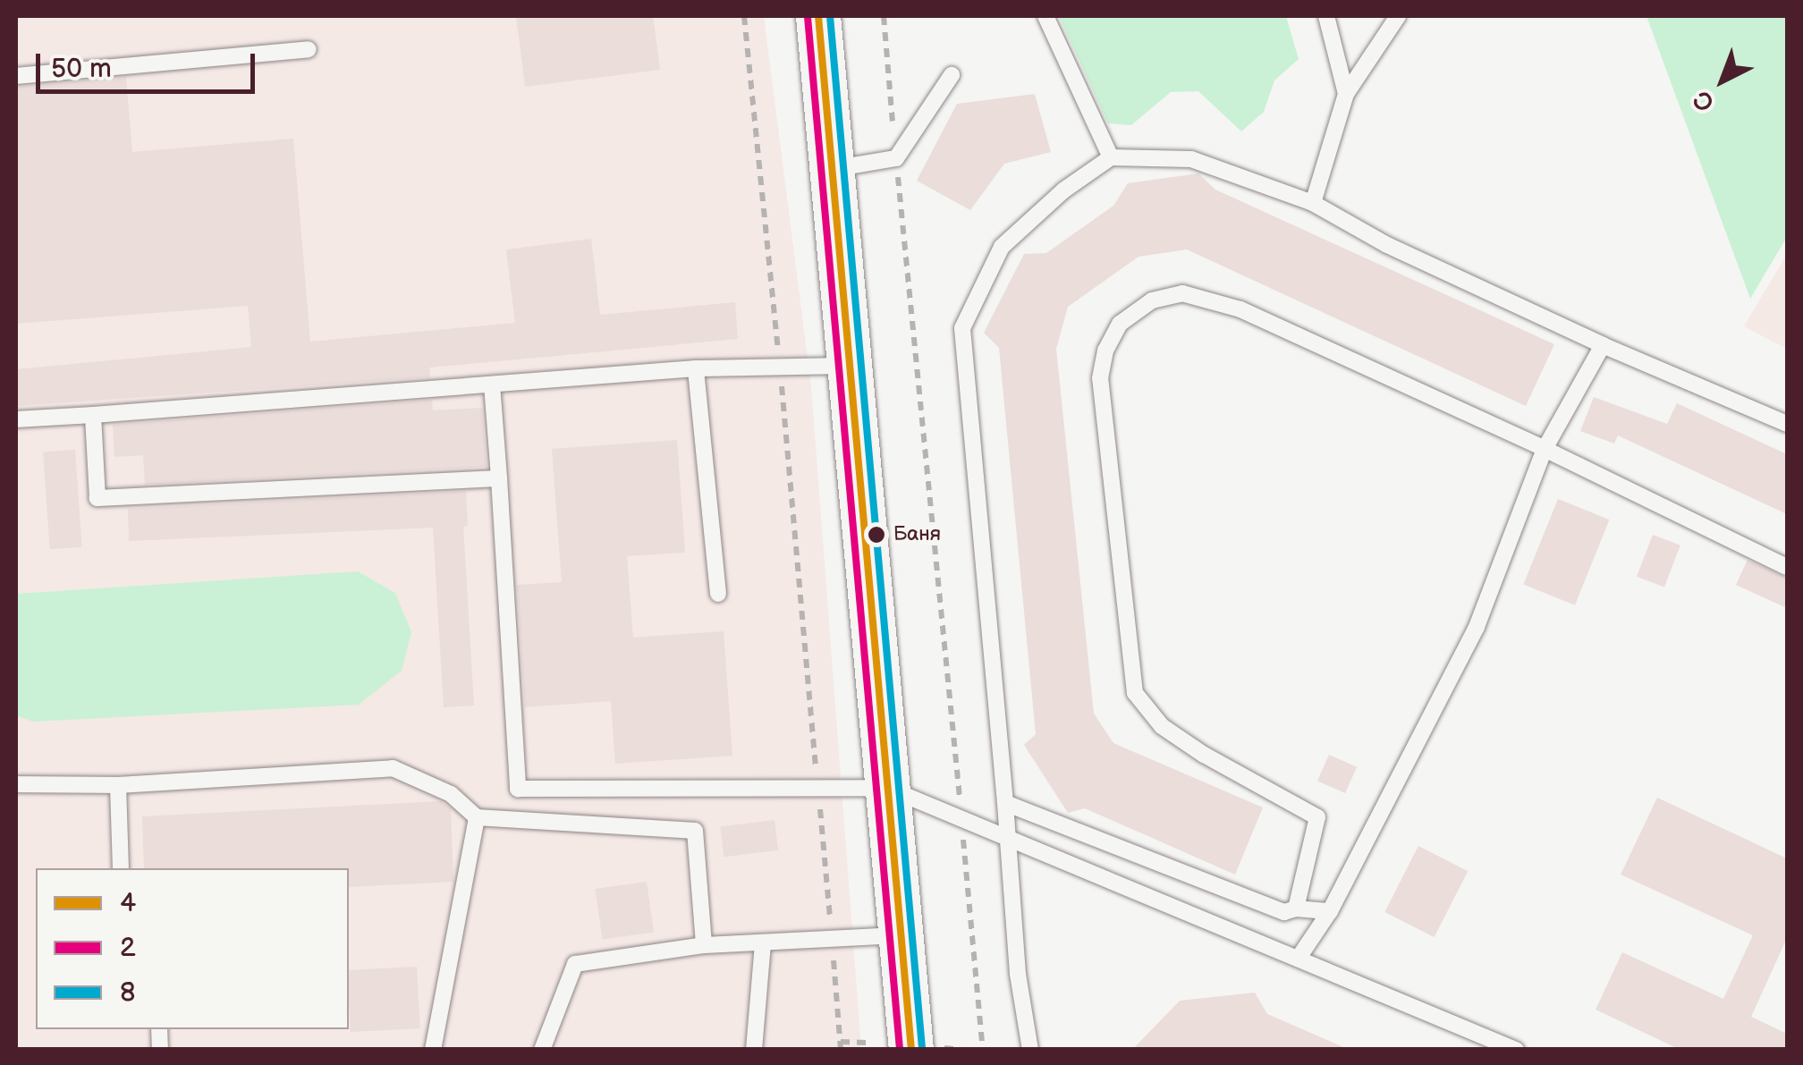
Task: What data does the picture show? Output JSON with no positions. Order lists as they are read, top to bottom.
{
  "places": ["Баня"],
  "lines": ["transit line 4", "transit line 8", "transit line 2"],
  "legend": ["4", "2", "8"],
  "scale_bar": "50 m",
  "north": "bottom left"
}
